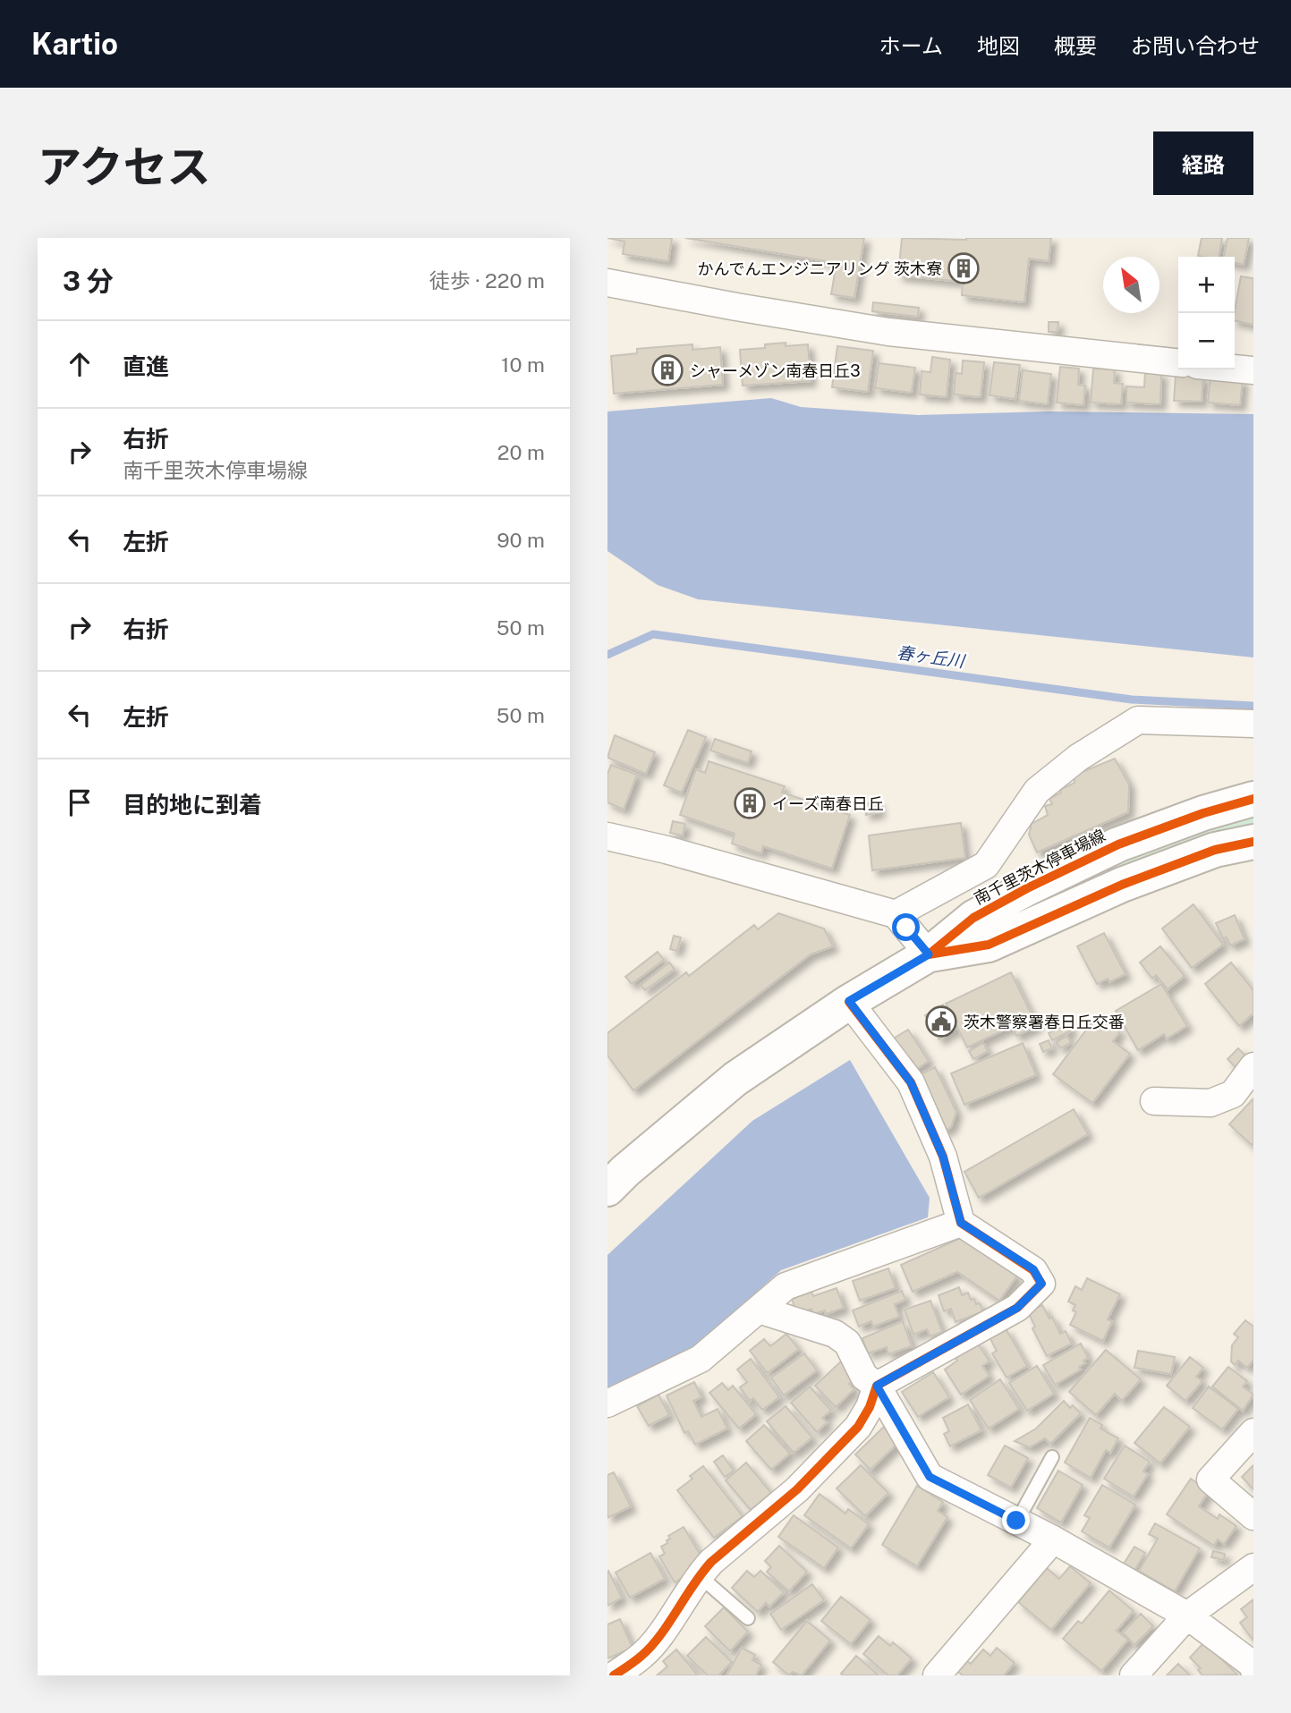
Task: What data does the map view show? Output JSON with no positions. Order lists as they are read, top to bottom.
{
  "streets": {
    "main road": ["南千里茨木停車場線"]
  },
  "water": ["春ヶ丘川"],
  "places": {
    "building": ["かんでんエンジニアリング 茨木寮", "シャーメゾン南春日丘3", "イーズ南春日丘"],
    "public building": ["茨木警察署春日丘交番"]
  },
  "north": "top left",
  "page": {
    "header": "Kartio",
    "nav": [
      "ホーム",
      "地図",
      "概要",
      "お問い合わせ"
    ],
    "title": "アクセス",
    "buttons": "経路",
    "heading": ["3 分", "徒歩 · 220 m"],
    "map_buttons": ["+", "−"],
    "list": [
      ["直進", "10 m"],
      ["右折", "南千里茨木停車場線", "20 m"],
      ["左折", "90 m"],
      ["右折", "50 m"],
      ["左折", "50 m"],
      "目的地に到着"
    ]
  }
}
